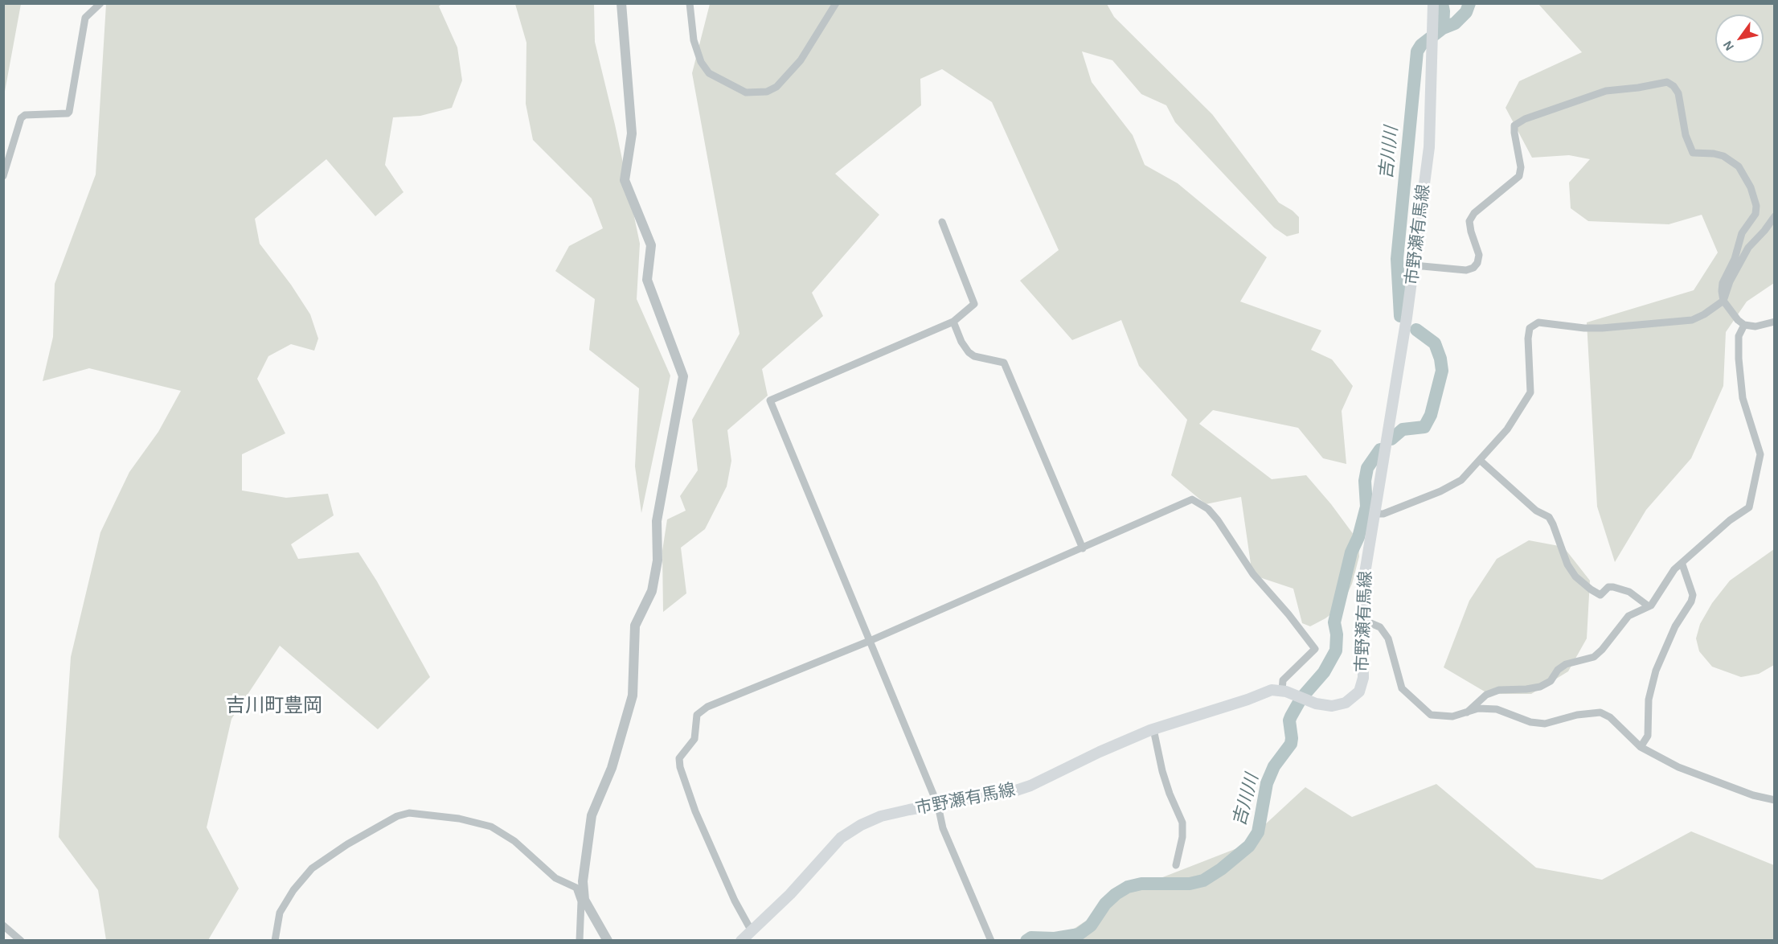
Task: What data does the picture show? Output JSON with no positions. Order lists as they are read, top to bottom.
{
  "streets": {
    "main road": ["市野瀬有馬線"]
  },
  "districts": ["吉川町豊岡"],
  "water": ["吉川川"],
  "north": "bottom left"
}
